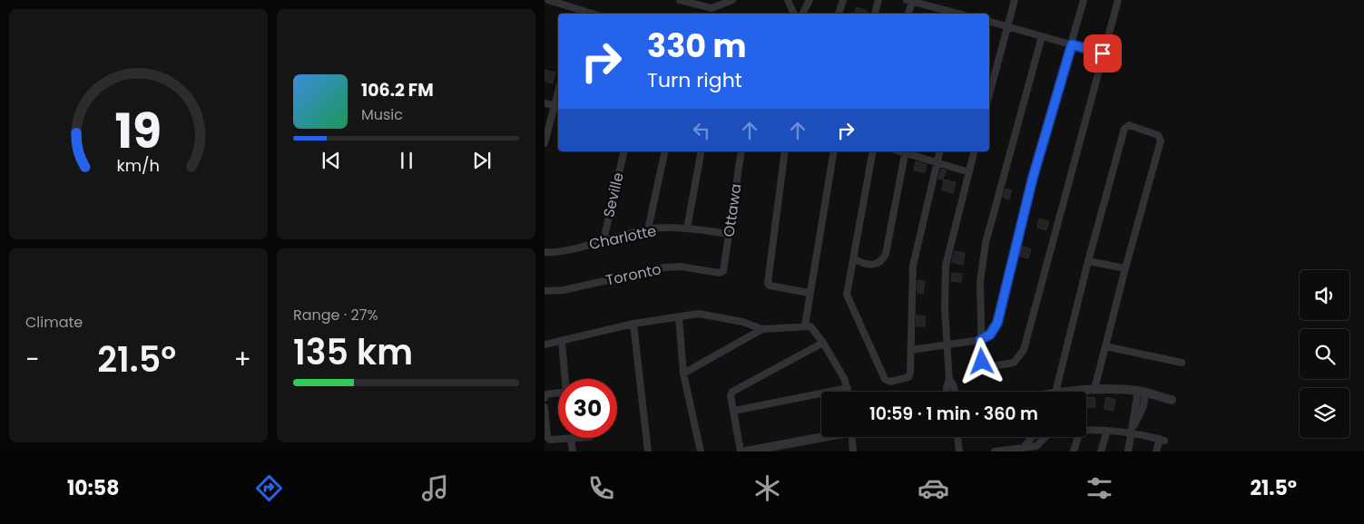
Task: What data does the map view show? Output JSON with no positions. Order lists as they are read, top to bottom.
{
  "streets": {
    "street": [
      "Seville",
      "Ottawa",
      "Charlotte",
      "Toronto"
    ]
  },
  "crossings": [
    ["Seville", "Charlotte"],
    ["Ottawa", "Charlotte"],
    ["Ottawa", "Toronto"]
  ],
  "page": {
    "turn": ["330 m", "Turn right"],
    "song": ["106.2 FM", "Music"],
    "tile": [
      "Climate",
      ["Range · 27%", "135 km"]
    ],
    "heat": ["−", "21.5°", "+"],
    "limit": "30",
    "trip": "10:59 · 1 min · 360 m",
    "tabs": ["10:58", "21.5°"],
    "gauge": ["19", "km/h"]
  }
}
